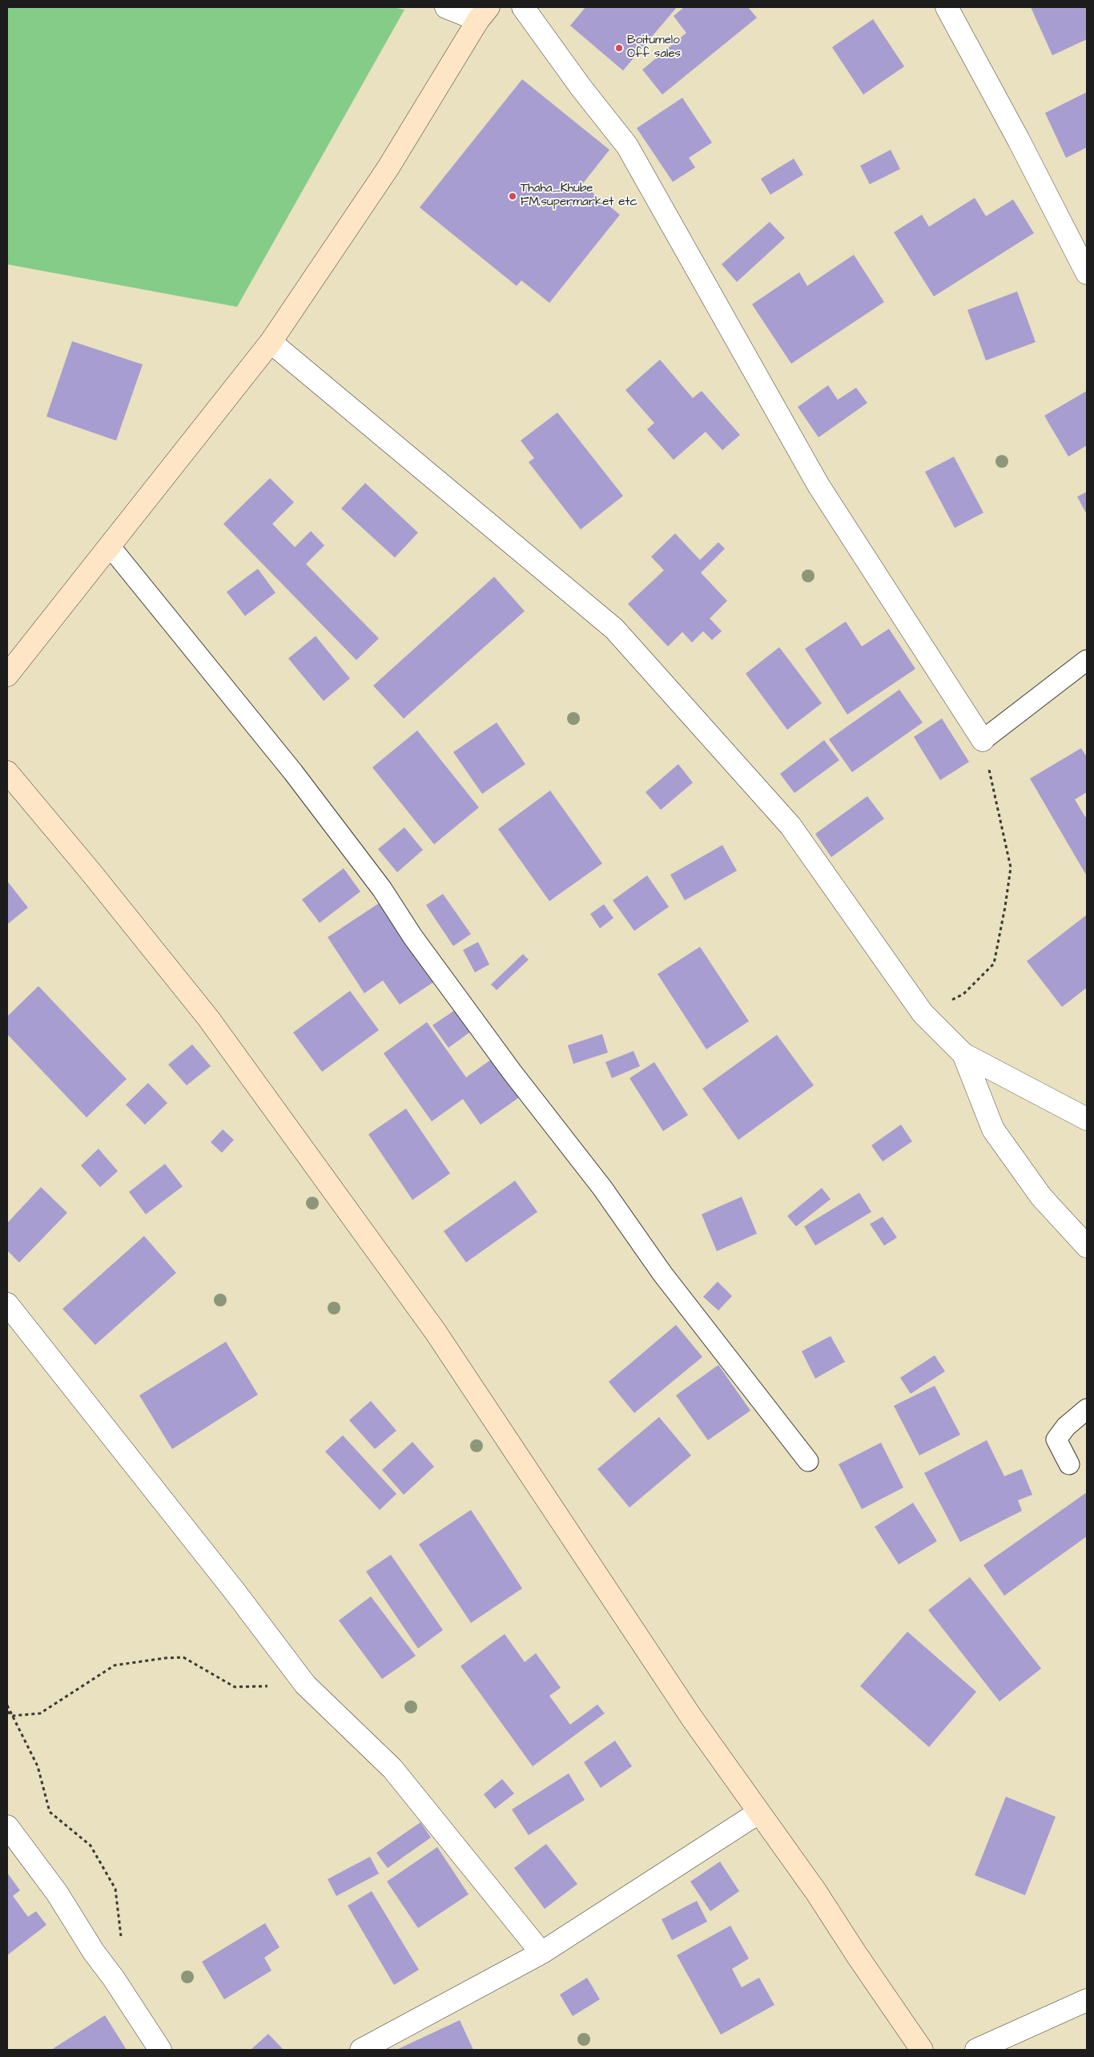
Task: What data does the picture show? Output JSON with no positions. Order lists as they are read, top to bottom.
{
  "places": ["Boitumelo Off sales", "Thaha_Khube FM,supermarket etc"]
}
